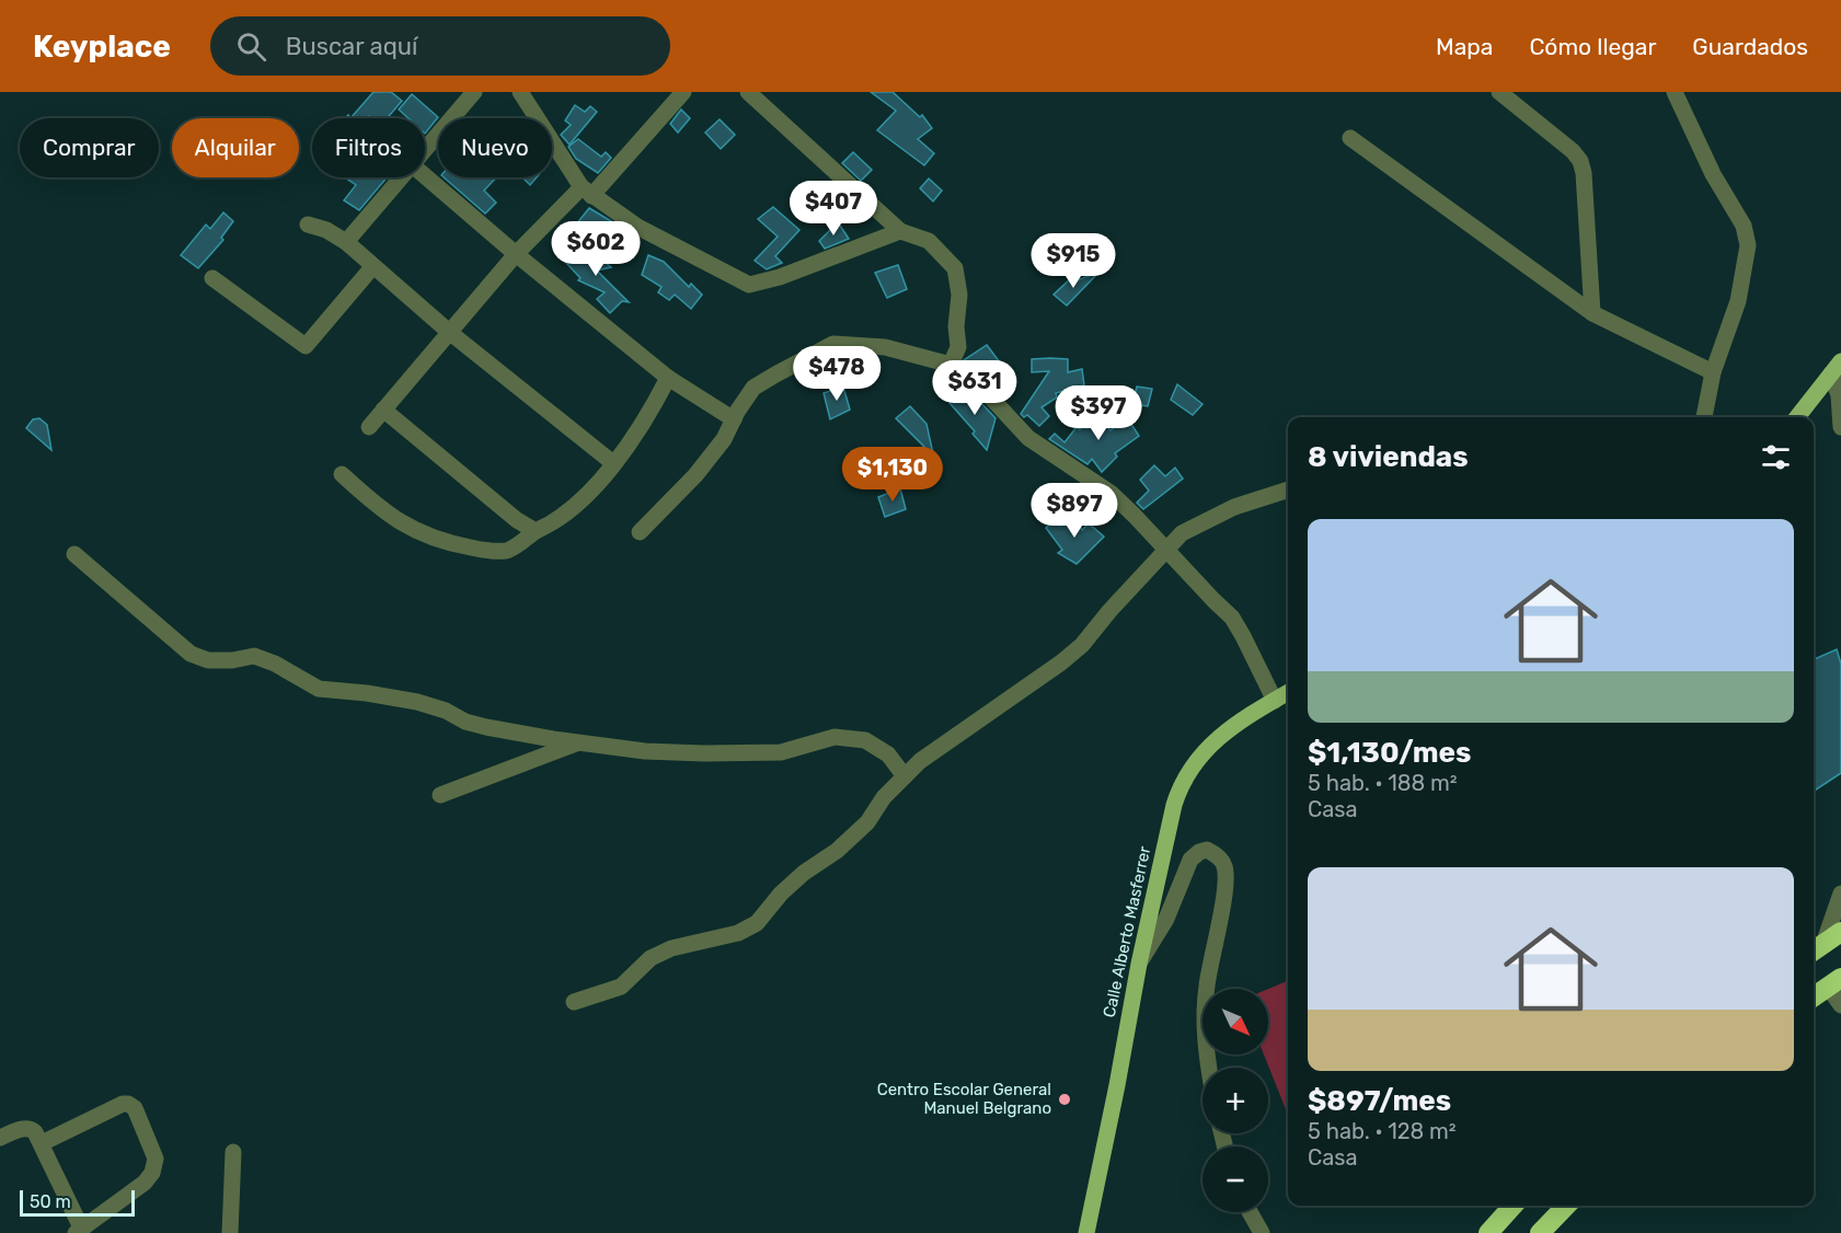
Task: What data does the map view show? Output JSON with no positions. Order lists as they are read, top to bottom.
{
  "streets": {
    "main road": ["Calle Alberto Masferrer"]
  },
  "places": ["Centro Escolar General Manuel Belgrano"],
  "scale_bar": "50 m",
  "north": "bottom right",
  "page": {
    "header": "Keyplace",
    "search": "Buscar aquí",
    "nav": ["Mapa", "Cómo llegar", "Guardados"],
    "chip": [
      "Comprar",
      "Alquilar",
      "Filtros",
      "Nuevo"
    ],
    "price": [
      "$407",
      "$602",
      "$915",
      "$478",
      "$631",
      "$397",
      "$1,130",
      "$897"
    ],
    "heading": "8 viviendas",
    "list": [
      {
        "name": "$1,130/mes",
        "note": "5 hab. · 188 m² · Casa"
      },
      {
        "name": "$897/mes",
        "note": "5 hab. · 128 m² · Casa"
      }
    ],
    "map_buttons": ["+", "−"],
    "scale": "50 m"
  }
}
